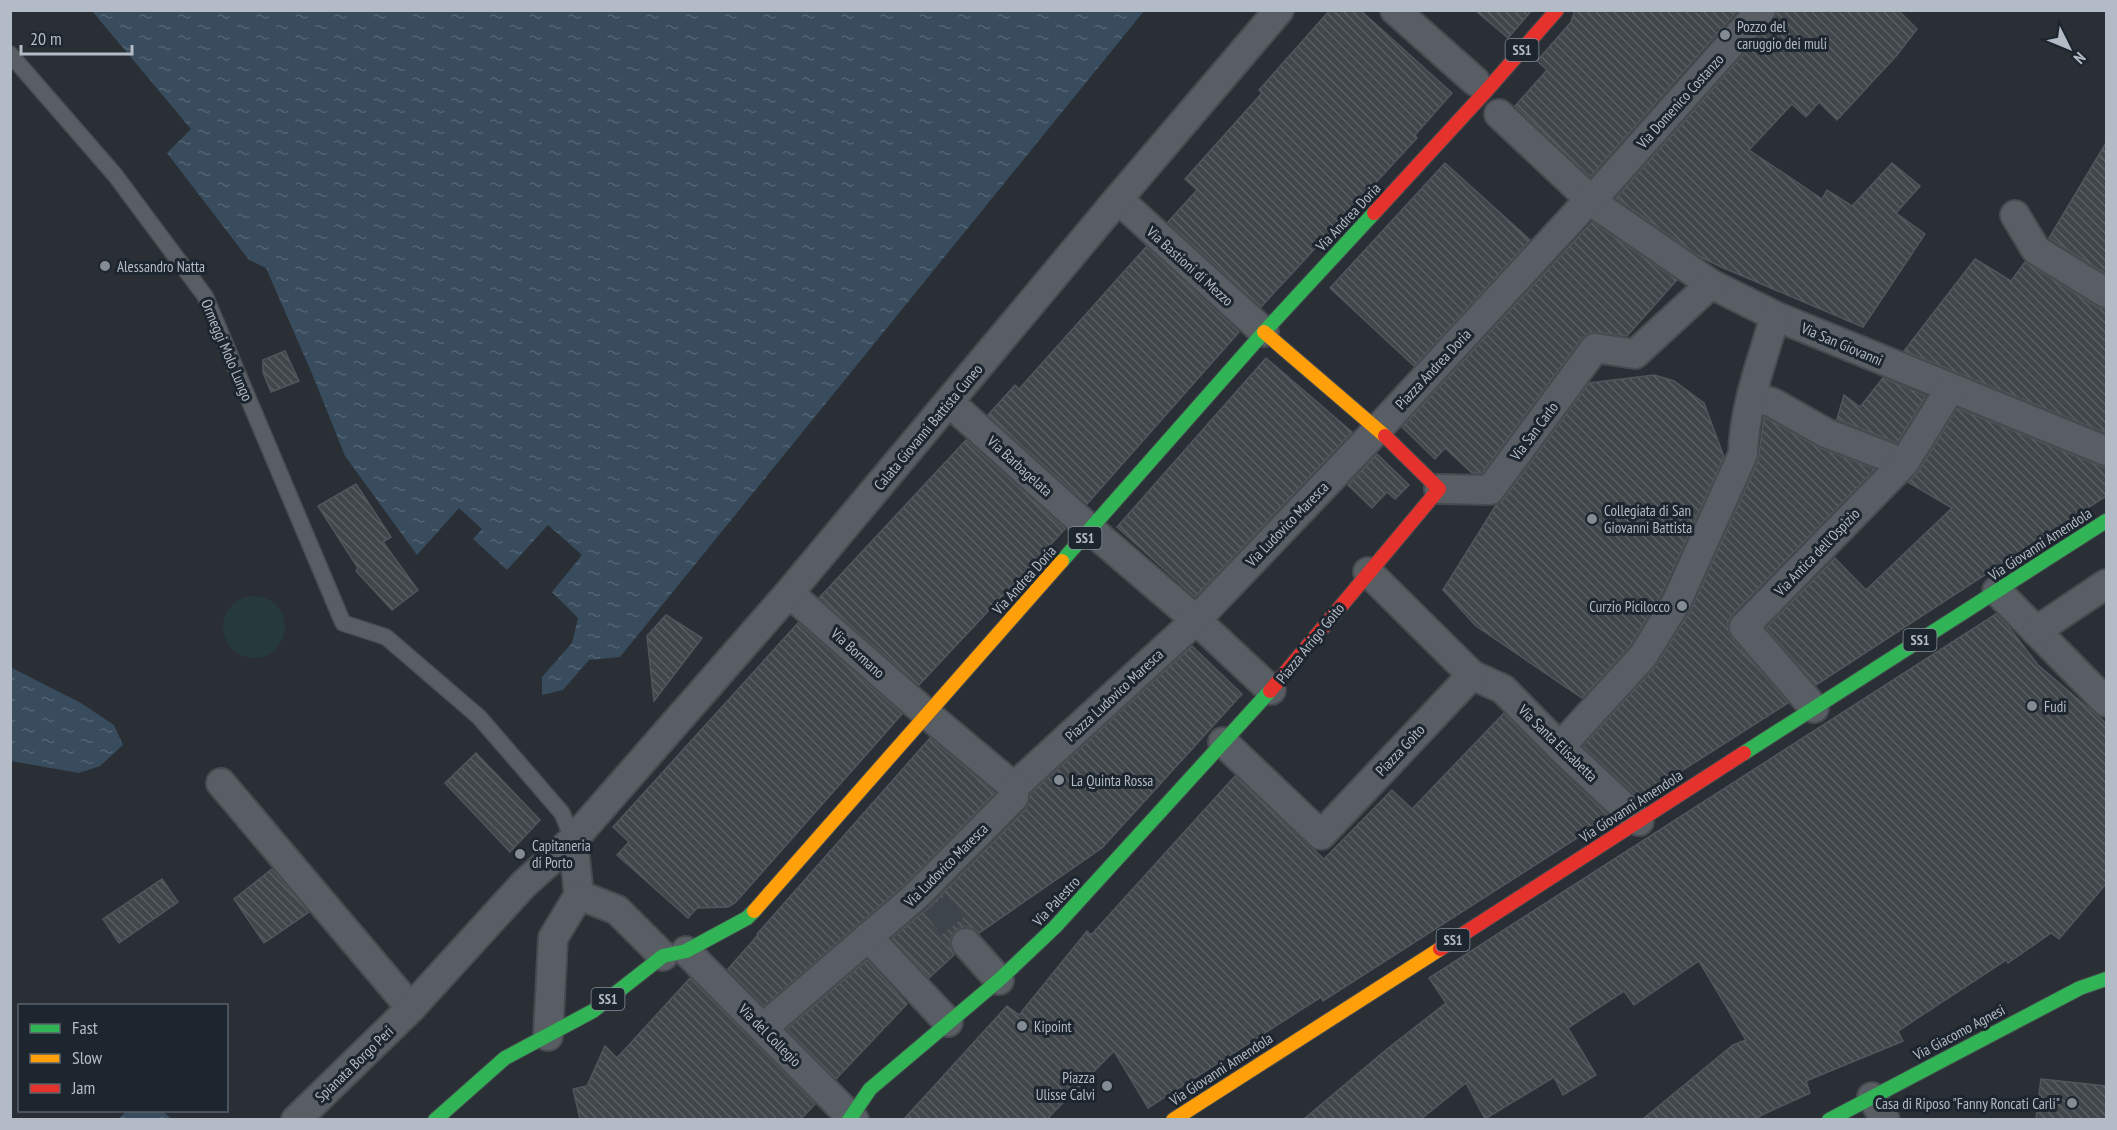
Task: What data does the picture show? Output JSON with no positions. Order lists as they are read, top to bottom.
{
  "streets": {
    "main road": [
      "SS1",
      "Via Andrea Doria",
      "Via Giovanni Amendola",
      "Piazza Arrigo Goito",
      "Via Palestro",
      "Via Giacomo Agnesi"
    ],
    "street": [
      "Via Domenico Costanzo",
      "Via Bastioni di Mezzo",
      "Via San Giovanni",
      "Piazza Andrea Doria",
      "Calata Giovanni Battista Cuneo",
      "Via San Carlo",
      "Via Barbagelata",
      "Via Ludovico Maresca",
      "Via Antica dell'Ospizio",
      "Via Bormano",
      "Piazza Ludovico Maresca",
      "Via Santa Elisabetta",
      "Piazza Goito",
      "Via del Collegio",
      "Spianata Borgo Peri"
    ],
    "lane": ["Ormeggi Molo Lungo"]
  },
  "crossings": [
    ["SS1", "Via Andrea Doria"],
    ["SS1", "Via del Collegio"],
    ["Via Domenico Costanzo", "Via San Giovanni"],
    ["Via Domenico Costanzo", "Piazza Andrea Doria"],
    ["Via Andrea Doria", "Via Bastioni di Mezzo"],
    ["Via Andrea Doria", "Via Barbagelata"],
    ["Via Andrea Doria", "Via Bormano"],
    ["Via Andrea Doria", "Via del Collegio"],
    ["Via Bastioni di Mezzo", "Calata Giovanni Battista Cuneo"],
    ["Via San Giovanni", "Piazza Andrea Doria"],
    ["Via San Giovanni", "Via San Carlo"],
    ["Via San Giovanni", "Via Antica dell'Ospizio"],
    ["Ormeggi Molo Lungo", "Calata Giovanni Battista Cuneo"],
    ["Ormeggi Molo Lungo", "Spianata Borgo Peri"],
    ["Piazza Andrea Doria", "Via Ludovico Maresca"],
    ["Calata Giovanni Battista Cuneo", "Via Barbagelata"],
    ["Calata Giovanni Battista Cuneo", "Via Bormano"],
    ["Calata Giovanni Battista Cuneo", "Spianata Borgo Peri"],
    ["Via Ludovico Maresca", "Piazza Arrigo Goito"],
    ["Via Ludovico Maresca", "Piazza Ludovico Maresca"],
    ["Via Ludovico Maresca", "Via del Collegio"],
    ["Via Giovanni Amendola", "Via Antica dell'Ospizio"],
    ["Via Giovanni Amendola", "Via Santa Elisabetta"],
    ["Piazza Arrigo Goito", "Piazza Ludovico Maresca"],
    ["Piazza Arrigo Goito", "Via Palestro"],
    ["Via Santa Elisabetta", "Piazza Goito"],
    ["Piazza Goito", "Via Palestro"],
    ["Via Palestro", "Via del Collegio"]
  ],
  "places": [
    "Pozzo del caruggio dei muli",
    "Alessandro Natta",
    "Collegiata di San Giovanni Battista",
    "Curzio Picilocco",
    "Fudi",
    "La Quinta Rossa",
    "Capitaneria di Porto",
    "Kipoint",
    "Piazza Ulisse Calvi",
    "Casa di Riposo \"Fanny Roncati Carli\""
  ],
  "legend": ["Fast", "Slow", "Jam"],
  "scale_bar": "20 m",
  "north": "bottom right"
}
